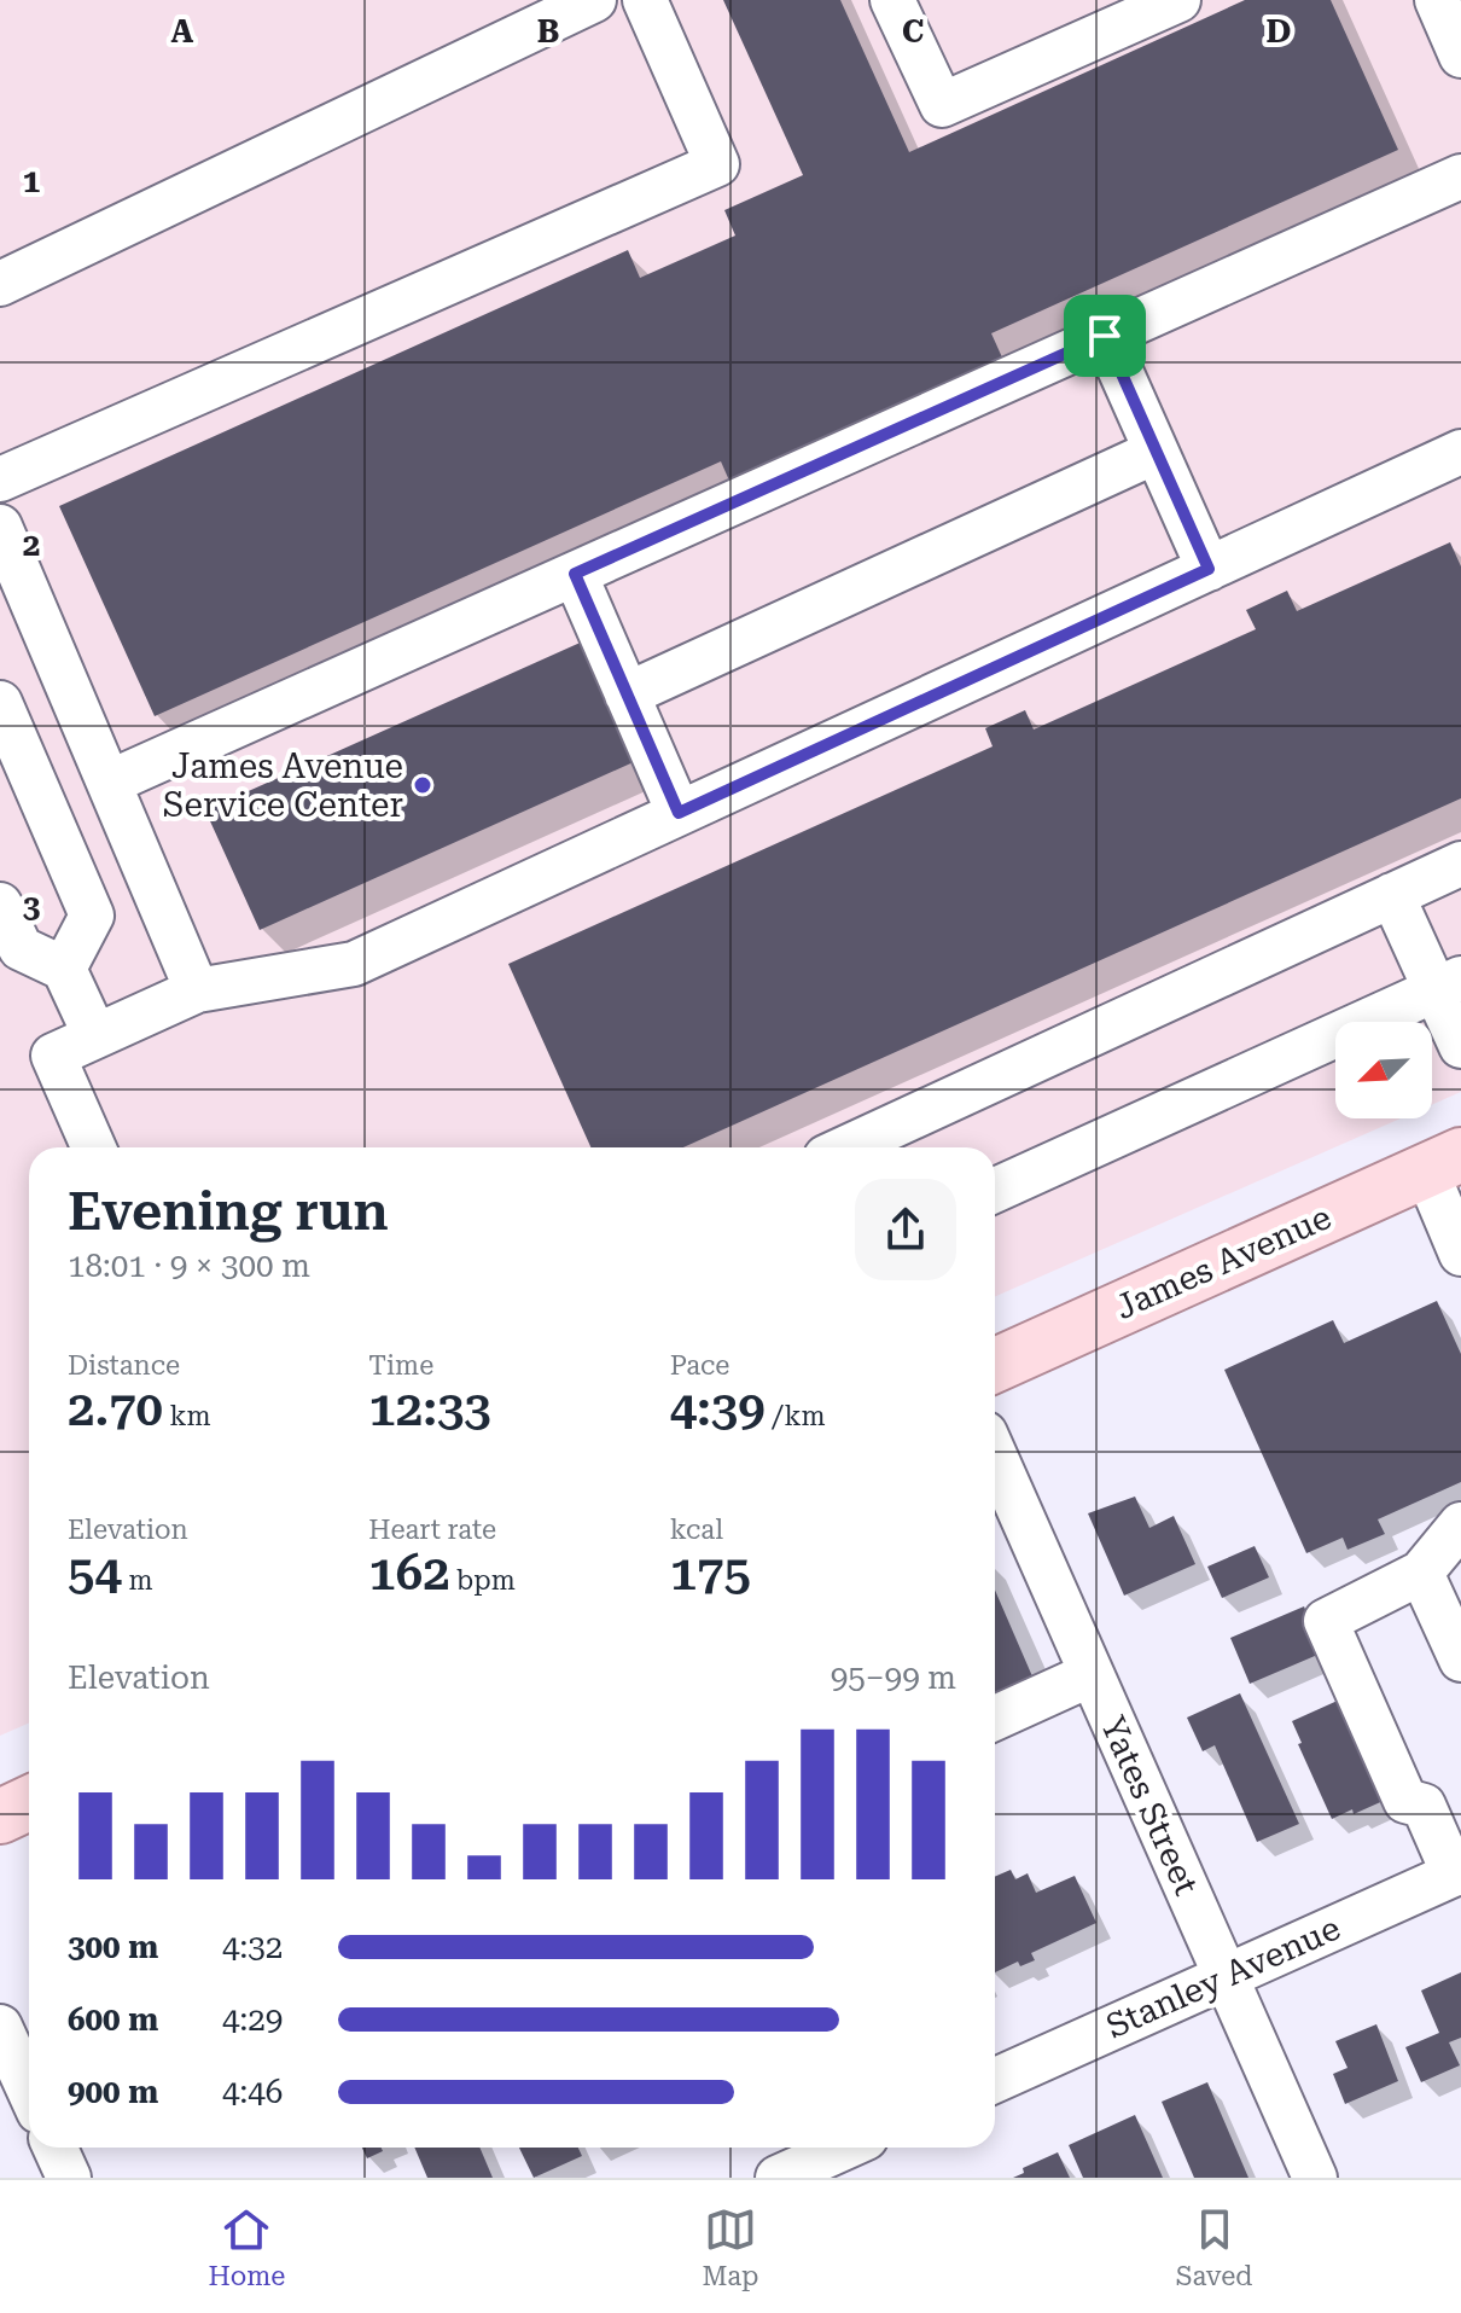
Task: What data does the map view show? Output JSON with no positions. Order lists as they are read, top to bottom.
{
  "streets": {
    "main road": ["James Avenue"],
    "street": ["Yates Street", "Stanley Avenue"]
  },
  "crossings": [
    ["Yates Street", "Stanley Avenue"]
  ],
  "places": ["James Avenue Service Center"],
  "north": "bottom left",
  "page": {
    "heading": ["Evening run", "18:01 · 9 × 300 m"],
    "stats": [
      ["Distance", "2.70 km"],
      ["Time", "12:33"],
      ["Pace", "4:39 /km"],
      ["Elevation", "54 m"],
      ["Heart rate", "162 bpm"],
      ["kcal", "175"]
    ],
    "chart": ["Elevation", "95–99 m"],
    "list": [
      {
        "name": "300 m",
        "note": "4:32"
      },
      {
        "name": "600 m",
        "note": "4:29"
      },
      {
        "name": "900 m",
        "note": "4:46"
      }
    ],
    "tabs": ["Home", "Map", "Saved"]
  },
  "grid": {
    "columns": [
      "A",
      "B",
      "C",
      "D"
    ],
    "rows": ["1", "2", "3"]
  }
}
